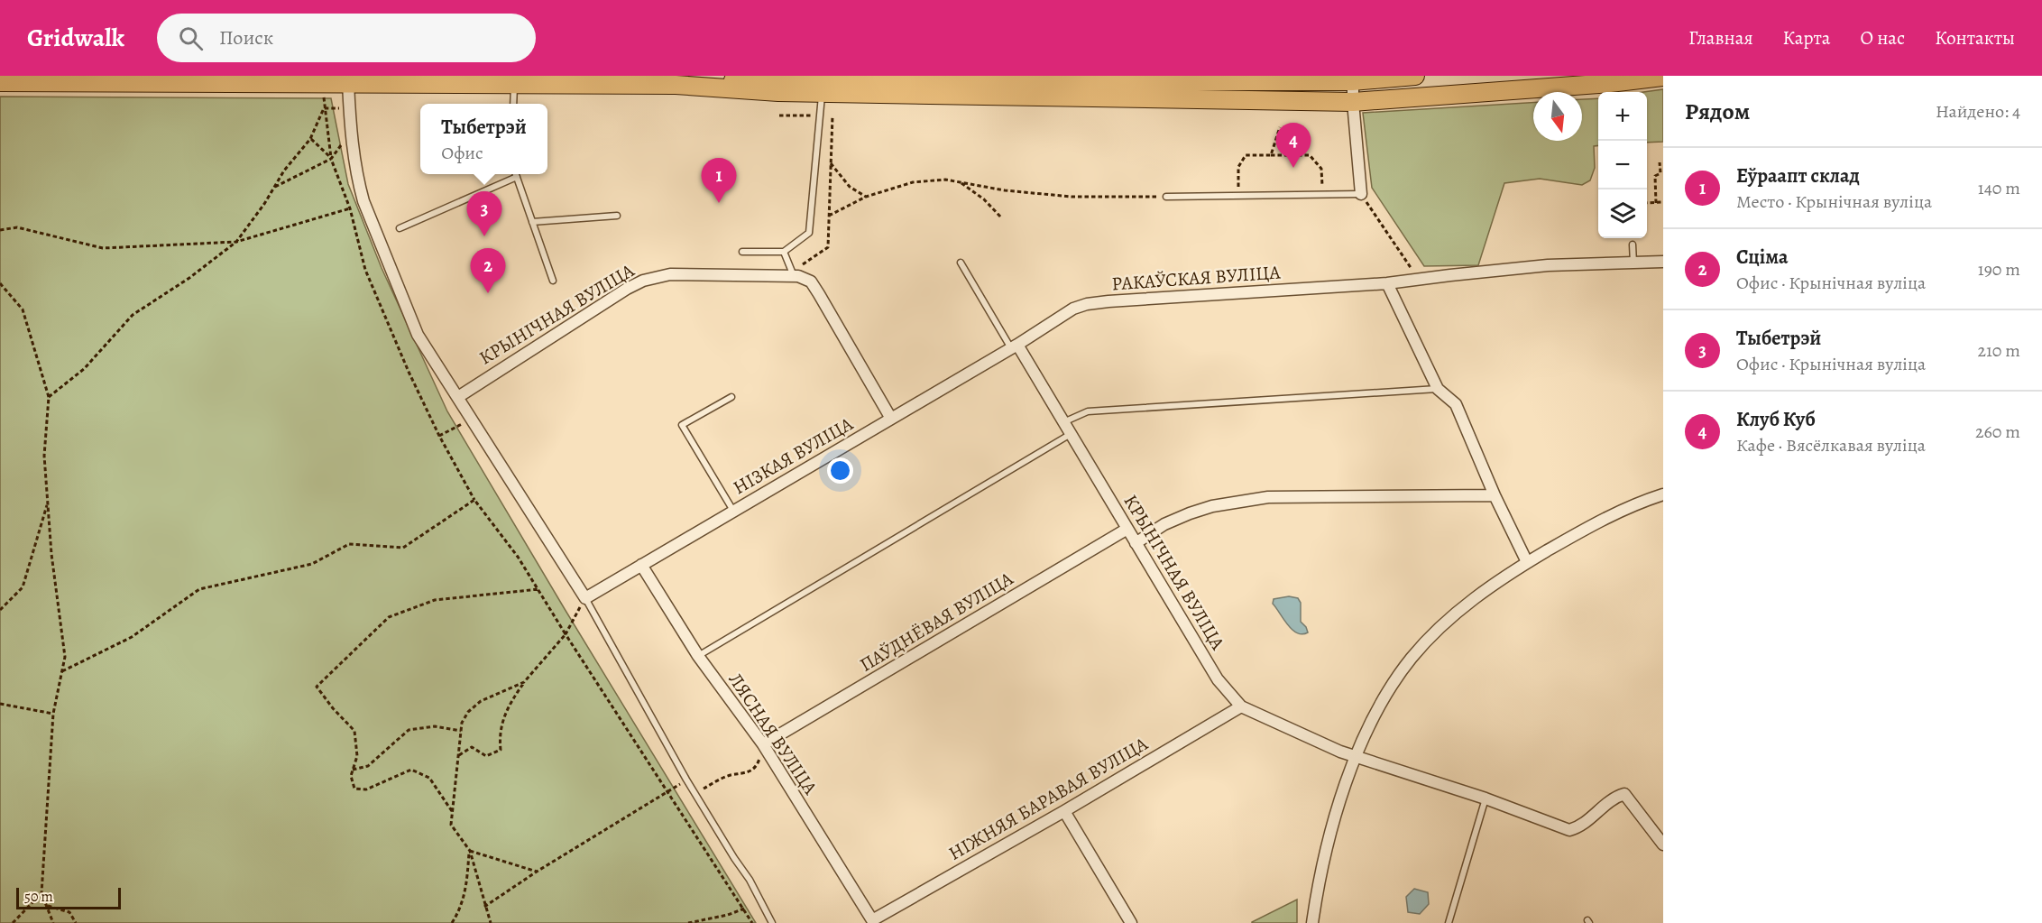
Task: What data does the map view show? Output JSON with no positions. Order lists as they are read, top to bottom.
{
  "streets": {
    "street": [
      "РАКАЎСКАЯ ВУЛІЦА",
      "КРЫНІЧНАЯ ВУЛІЦА",
      "НІЗКАЯ ВУЛІЦА",
      "ПАЎДНЁВАЯ ВУЛІЦА",
      "ЛЯСНАЯ ВУЛІЦА",
      "НІЖНЯЯ БАРАВАЯ ВУЛІЦА"
    ]
  },
  "crossings": [
    ["РАКАЎСКАЯ ВУЛІЦА", "КРЫНІЧНАЯ ВУЛІЦА"],
    ["РАКАЎСКАЯ ВУЛІЦА", "НІЗКАЯ ВУЛІЦА"],
    ["КРЫНІЧНАЯ ВУЛІЦА", "НІЗКАЯ ВУЛІЦА"],
    ["КРЫНІЧНАЯ ВУЛІЦА", "ПАЎДНЁВАЯ ВУЛІЦА"],
    ["КРЫНІЧНАЯ ВУЛІЦА", "НІЖНЯЯ БАРАВАЯ ВУЛІЦА"],
    ["НІЗКАЯ ВУЛІЦА", "ЛЯСНАЯ ВУЛІЦА"],
    ["ПАЎДНЁВАЯ ВУЛІЦА", "ЛЯСНАЯ ВУЛІЦА"],
    ["ЛЯСНАЯ ВУЛІЦА", "НІЖНЯЯ БАРАВАЯ ВУЛІЦА"]
  ],
  "scale_bar": "50 m",
  "north": "bottom",
  "page": {
    "header": "Gridwalk",
    "search": "Поиск",
    "nav": [
      "Главная",
      "Карта",
      "О нас",
      "Контакты"
    ],
    "heading": ["Рядом", "Найдено: 4"],
    "map_buttons": ["+", "−"],
    "popup": ["Тыбетрэй", "Офис"],
    "pins": [
      "4",
      "1",
      "3",
      "2"
    ],
    "list": [
      {
        "mark": "1",
        "name": "Еўраапт склад",
        "note": "Место · Крынічная вуліца",
        "value": "140 m"
      },
      {
        "mark": "2",
        "name": "Сціма",
        "note": "Офис · Крынічная вуліца",
        "value": "190 m"
      },
      {
        "mark": "3",
        "name": "Тыбетрэй",
        "note": "Офис · Крынічная вуліца",
        "value": "210 m"
      },
      {
        "mark": "4",
        "name": "Клуб Куб",
        "note": "Кафе · Вясёлкавая вуліца",
        "value": "260 m"
      }
    ],
    "scale": "50 m"
  }
}
